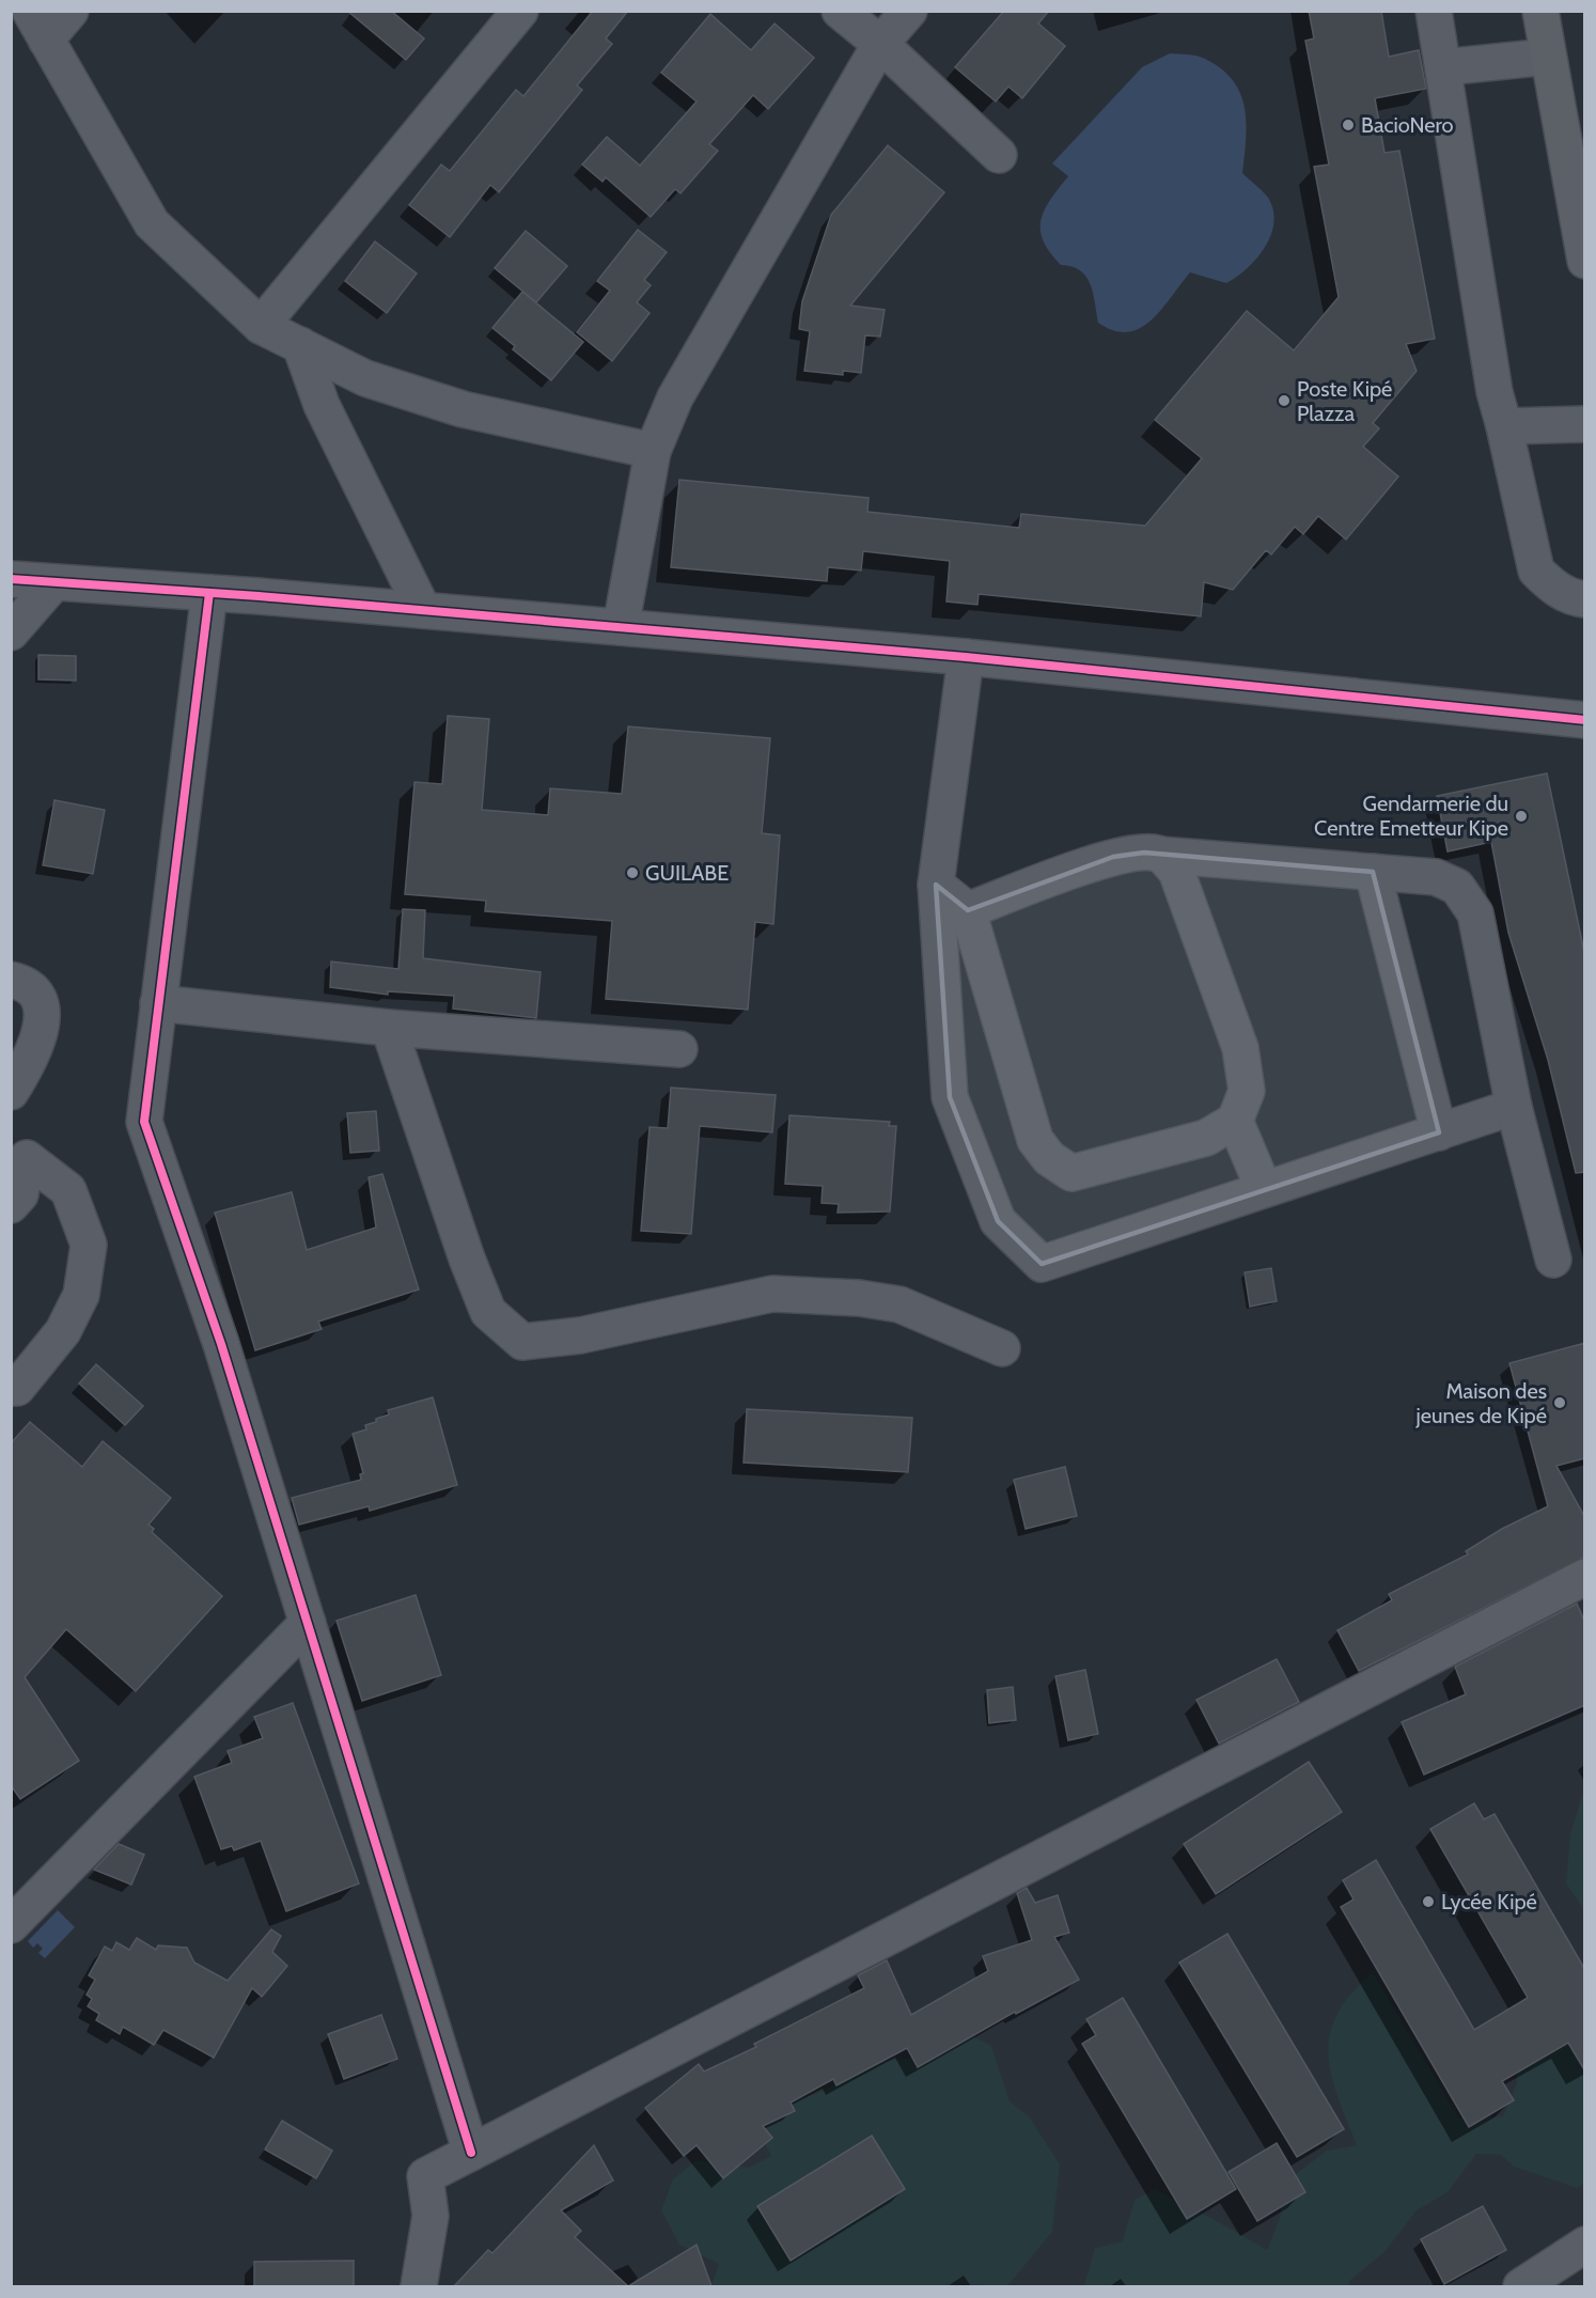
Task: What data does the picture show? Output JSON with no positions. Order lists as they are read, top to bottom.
{
  "places": [
    "BacioNero",
    "Poste Kipé Plazza",
    "Gendarmerie du Centre Emetteur Kipe",
    "GUILABE",
    "Maison des jeunes de Kipé",
    "Lycée Kipé"
  ]
}
